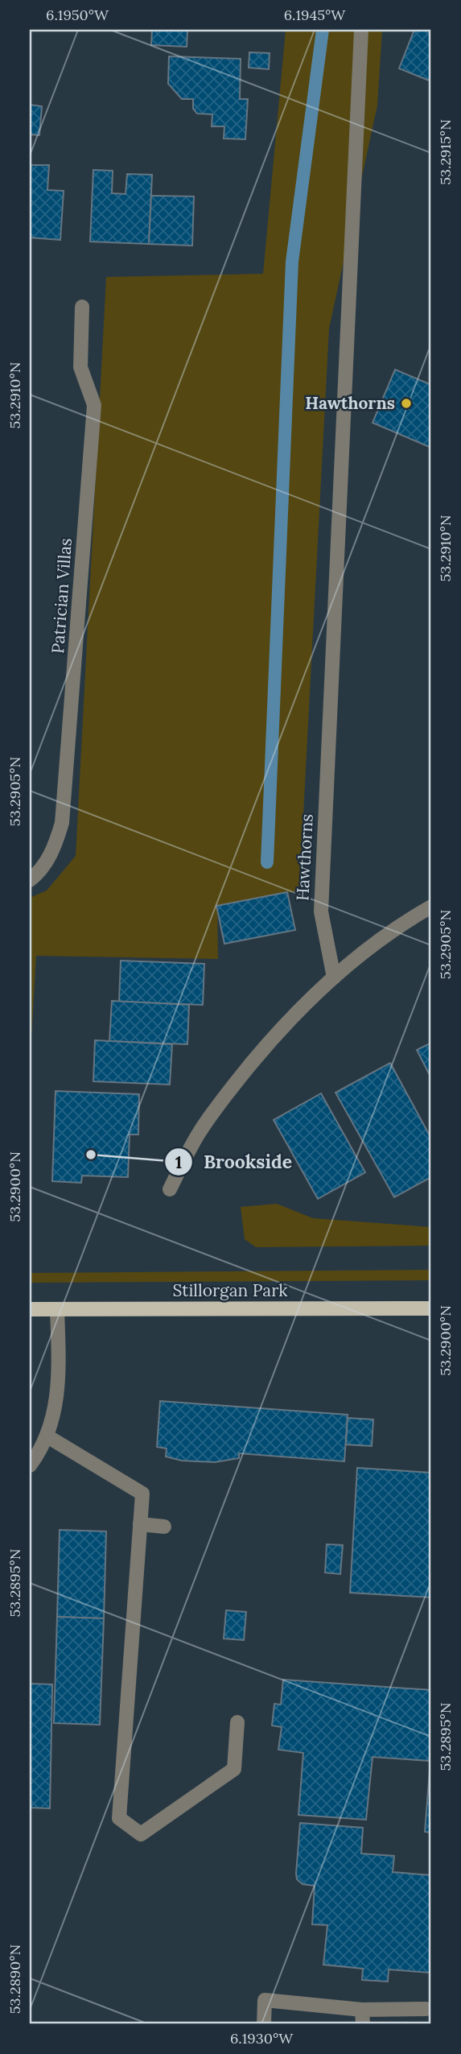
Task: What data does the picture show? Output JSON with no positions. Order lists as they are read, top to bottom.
{
  "streets": {
    "main road": ["Stillorgan Park"],
    "street": ["Patrician Villas", "Hawthorns"]
  },
  "places": ["Hawthorns", "Brookside"],
  "coordinates": [
    "6.1950°W",
    "6.1945°W",
    "53.2915°N",
    "53.2910°N",
    "53.2905°N",
    "53.2900°N",
    "53.2895°N",
    "53.2890°N",
    "6.1930°W"
  ]
}
